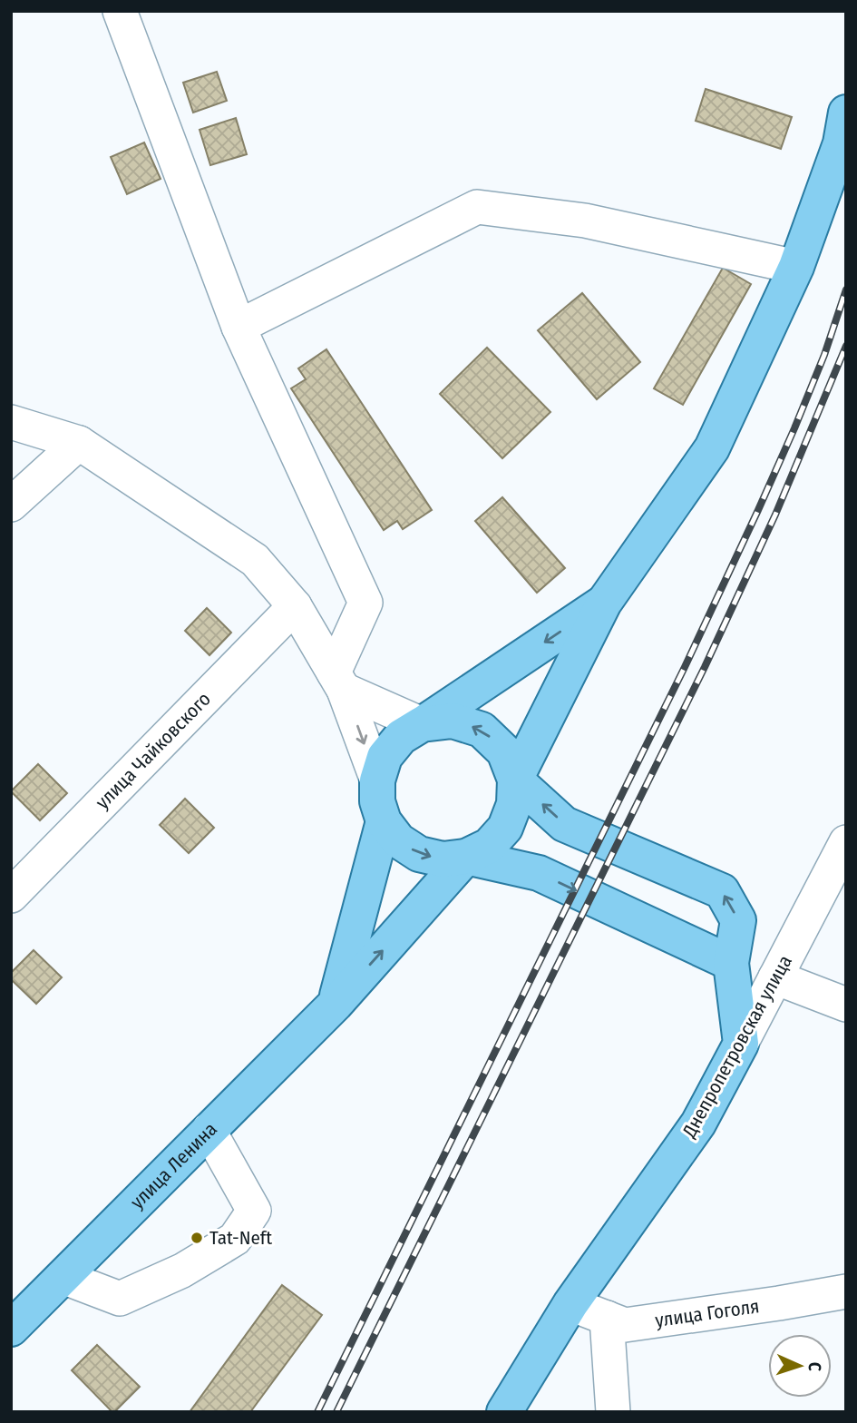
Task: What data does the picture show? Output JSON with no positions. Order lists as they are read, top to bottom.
{
  "streets": {
    "main road": ["Днепропетровская улица", "улица Ленина"],
    "street": ["улица Чайковского", "улица Гоголя"]
  },
  "crossings": [
    ["Днепропетровская улица", "улица Гоголя"]
  ],
  "places": ["Tat-Neft"],
  "north": "right"
}
